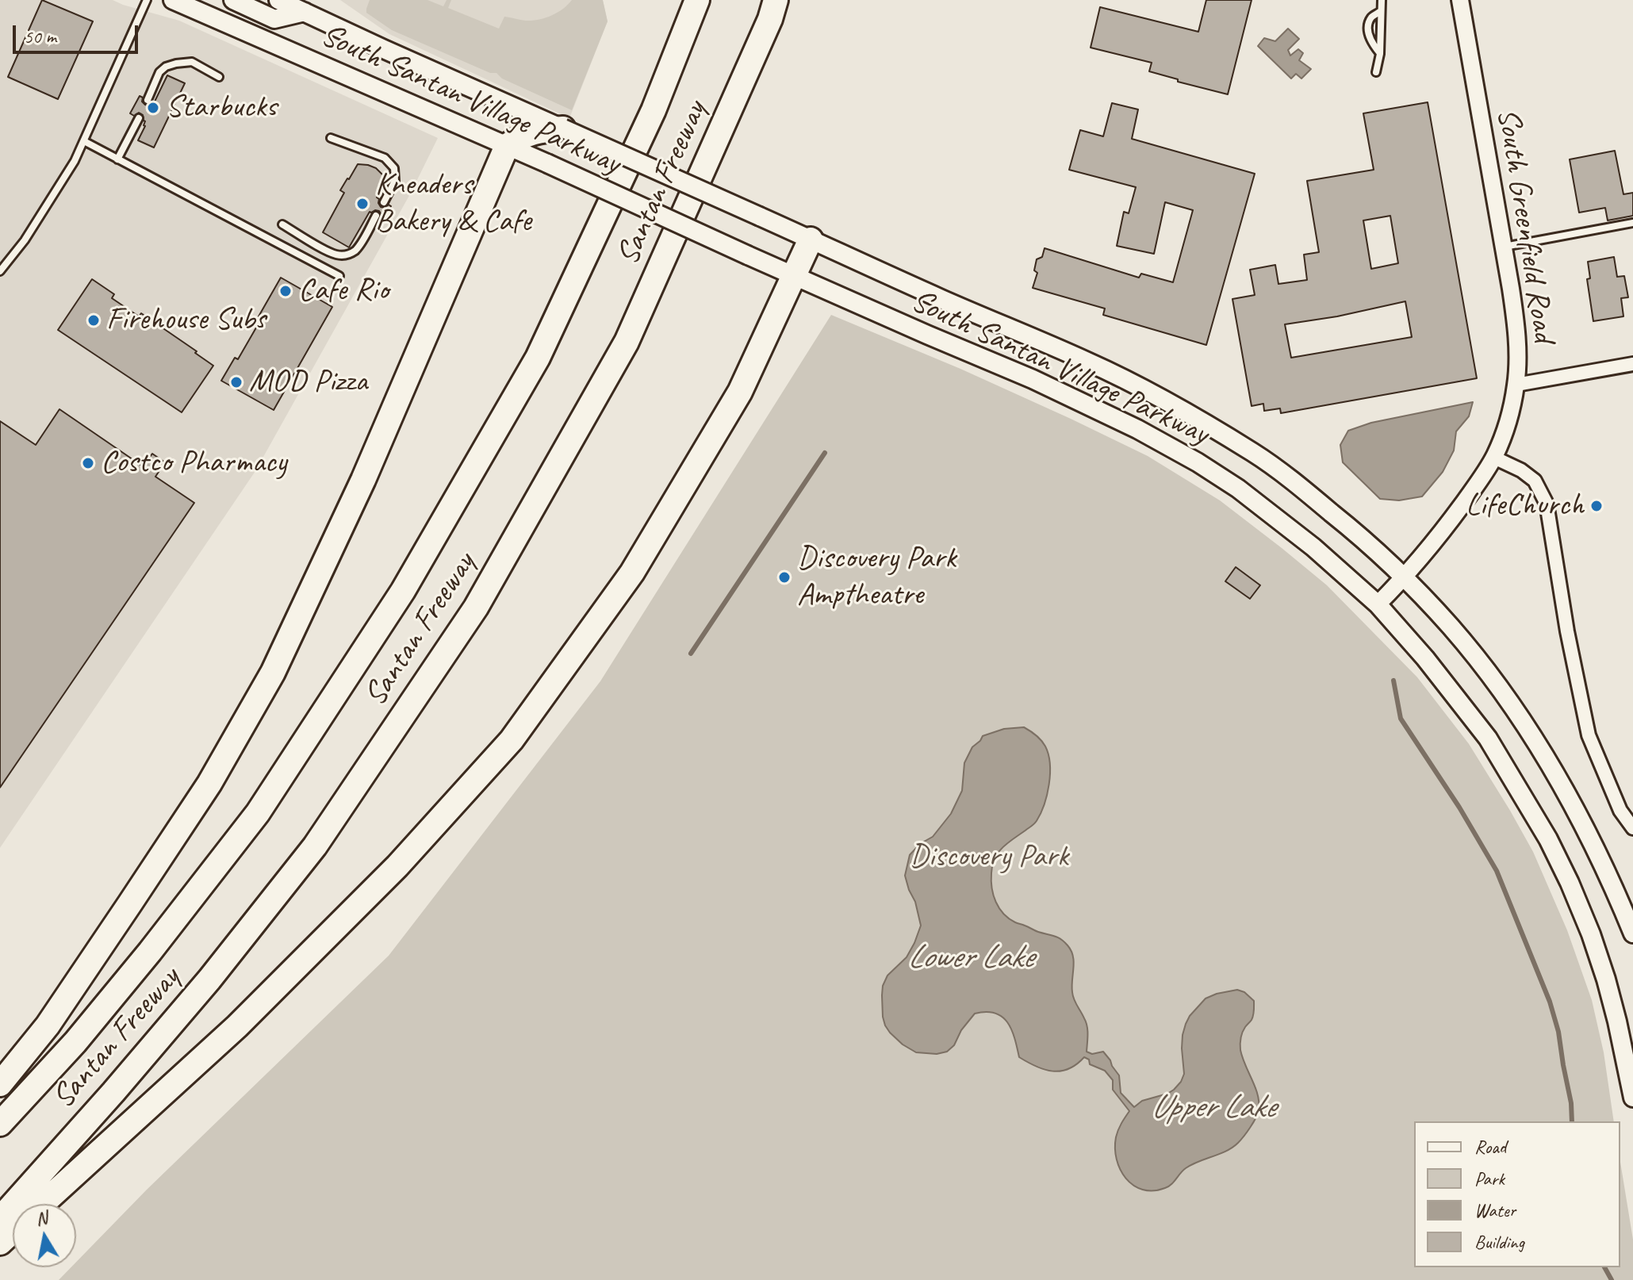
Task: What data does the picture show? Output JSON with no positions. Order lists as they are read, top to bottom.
{
  "streets": {
    "highway": ["Santan Freeway"],
    "main road": ["South Santan Village Parkway"],
    "street": ["South Greenfield Road"]
  },
  "crossings": [
    ["South Santan Village Parkway", "South Greenfield Road"]
  ],
  "water": ["Lower Lake", "Upper Lake"],
  "parks": ["Discovery Park"],
  "places": [
    "Starbucks",
    "Kneaders Bakery & Cafe",
    "Cafe Rio",
    "Firehouse Subs",
    "MOD Pizza",
    "Costco Pharmacy",
    "LifeChurch",
    "Discovery Park Amptheatre"
  ],
  "legend": [
    "Road",
    "Park",
    "Water",
    "Building"
  ],
  "scale_bar": "50 m",
  "north": "top"
}
